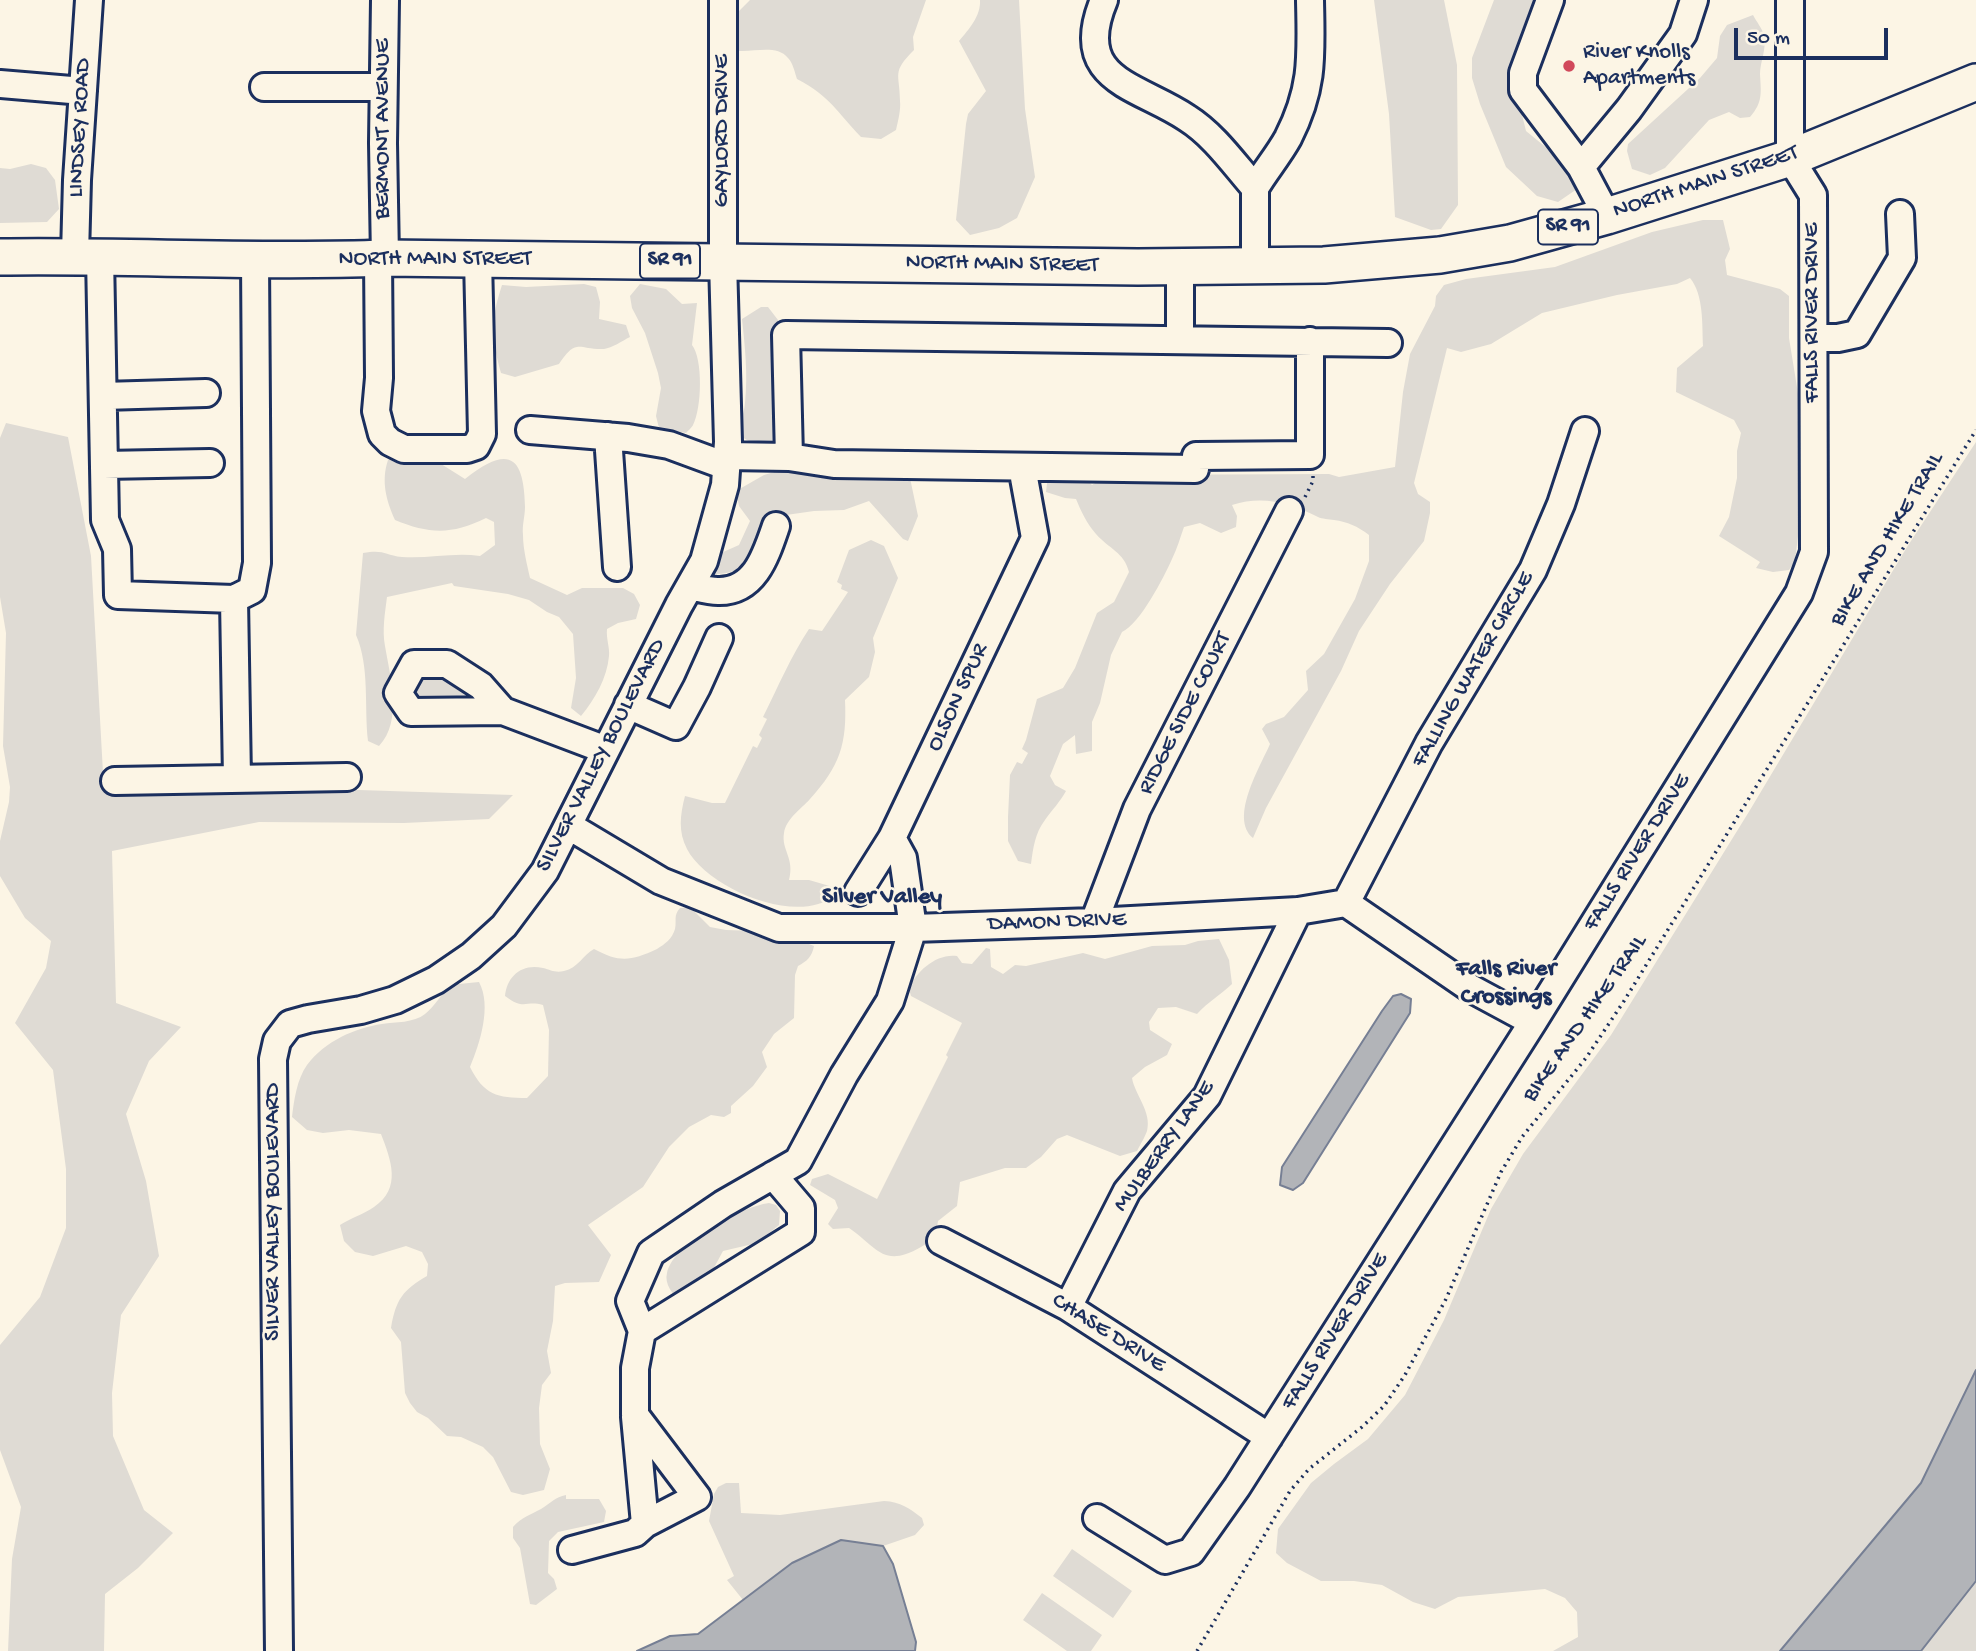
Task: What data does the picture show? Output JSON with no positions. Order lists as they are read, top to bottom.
{
  "streets": {
    "main road": ["NORTH MAIN STREET", "SR 91"],
    "street": [
      "LINDSEY ROAD",
      "BERMONT AVENUE",
      "GAYLORD DRIVE",
      "FALLS RIVER DRIVE",
      "FALLING WATER CIRCLE",
      "OLSON SPUR",
      "RIDGE SIDE COURT",
      "SILVER VALLEY BOULEVARD",
      "DAMON DRIVE",
      "MULBERRY LANE",
      "CHASE DRIVE"
    ],
    "path": ["BIKE AND HIKE TRAIL"]
  },
  "crossings": [
    ["LINDSEY ROAD", "NORTH MAIN STREET"],
    ["BERMONT AVENUE", "NORTH MAIN STREET"],
    ["GAYLORD DRIVE", "NORTH MAIN STREET"],
    ["GAYLORD DRIVE", "SILVER VALLEY BOULEVARD"],
    ["NORTH MAIN STREET", "FALLS RIVER DRIVE"],
    ["NORTH MAIN STREET", "SILVER VALLEY BOULEVARD"],
    ["FALLS RIVER DRIVE", "CHASE DRIVE"],
    ["FALLING WATER CIRCLE", "DAMON DRIVE"],
    ["RIDGE SIDE COURT", "DAMON DRIVE"],
    ["SILVER VALLEY BOULEVARD", "DAMON DRIVE"],
    ["DAMON DRIVE", "MULBERRY LANE"],
    ["MULBERRY LANE", "CHASE DRIVE"]
  ],
  "districts": ["Silver Valley", "Falls River Crossings"],
  "places": ["River Knolls Apartments"],
  "scale_bar": "50 m"
}
